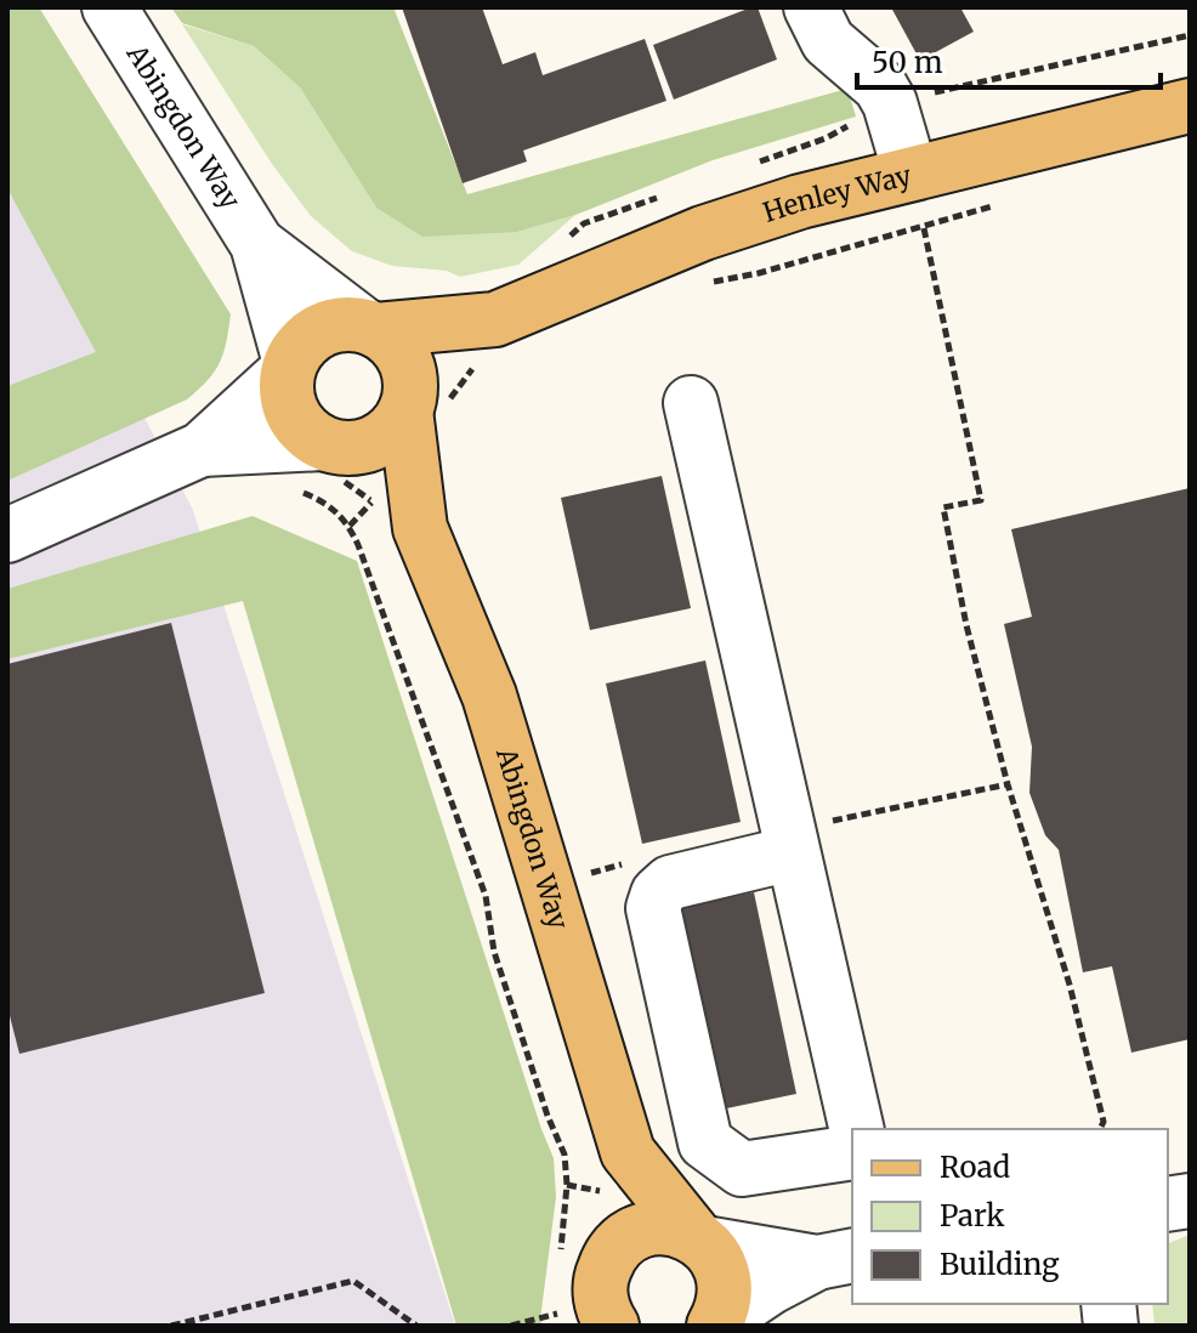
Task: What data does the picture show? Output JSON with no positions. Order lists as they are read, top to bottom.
{
  "streets": {
    "main road": ["Abingdon Way", "Henley Way"]
  },
  "crossings": [
    ["Abingdon Way", "Henley Way"]
  ],
  "legend": ["Road", "Park", "Building"],
  "scale_bar": "50 m"
}
